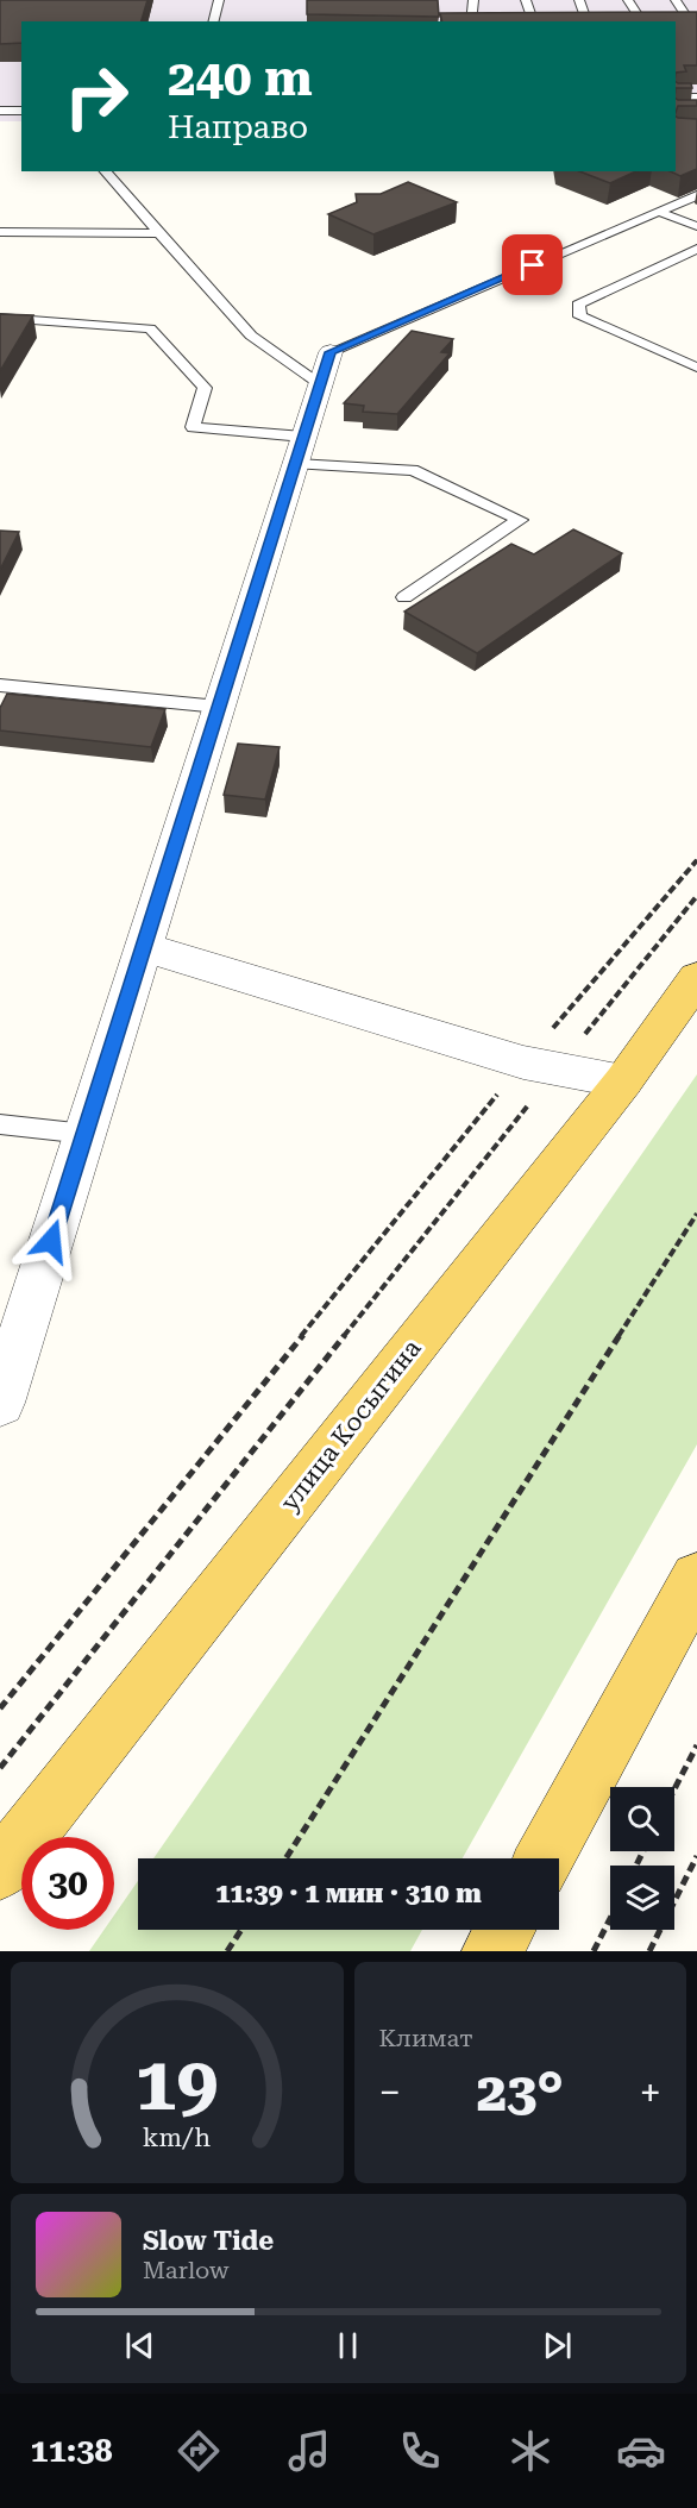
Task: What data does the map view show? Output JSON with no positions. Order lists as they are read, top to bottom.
{
  "streets": {
    "main road": ["улица Косыгина"]
  },
  "page": {
    "turn": ["240 m", "Направо"],
    "limit": "30",
    "trip": "11:39 · 1 мин · 310 m",
    "tile": "Климат",
    "heat": ["−", "23°", "+"],
    "song": ["Slow Tide", "Marlow"],
    "tabs": "11:38",
    "gauge": ["19", "km/h"]
  }
}
